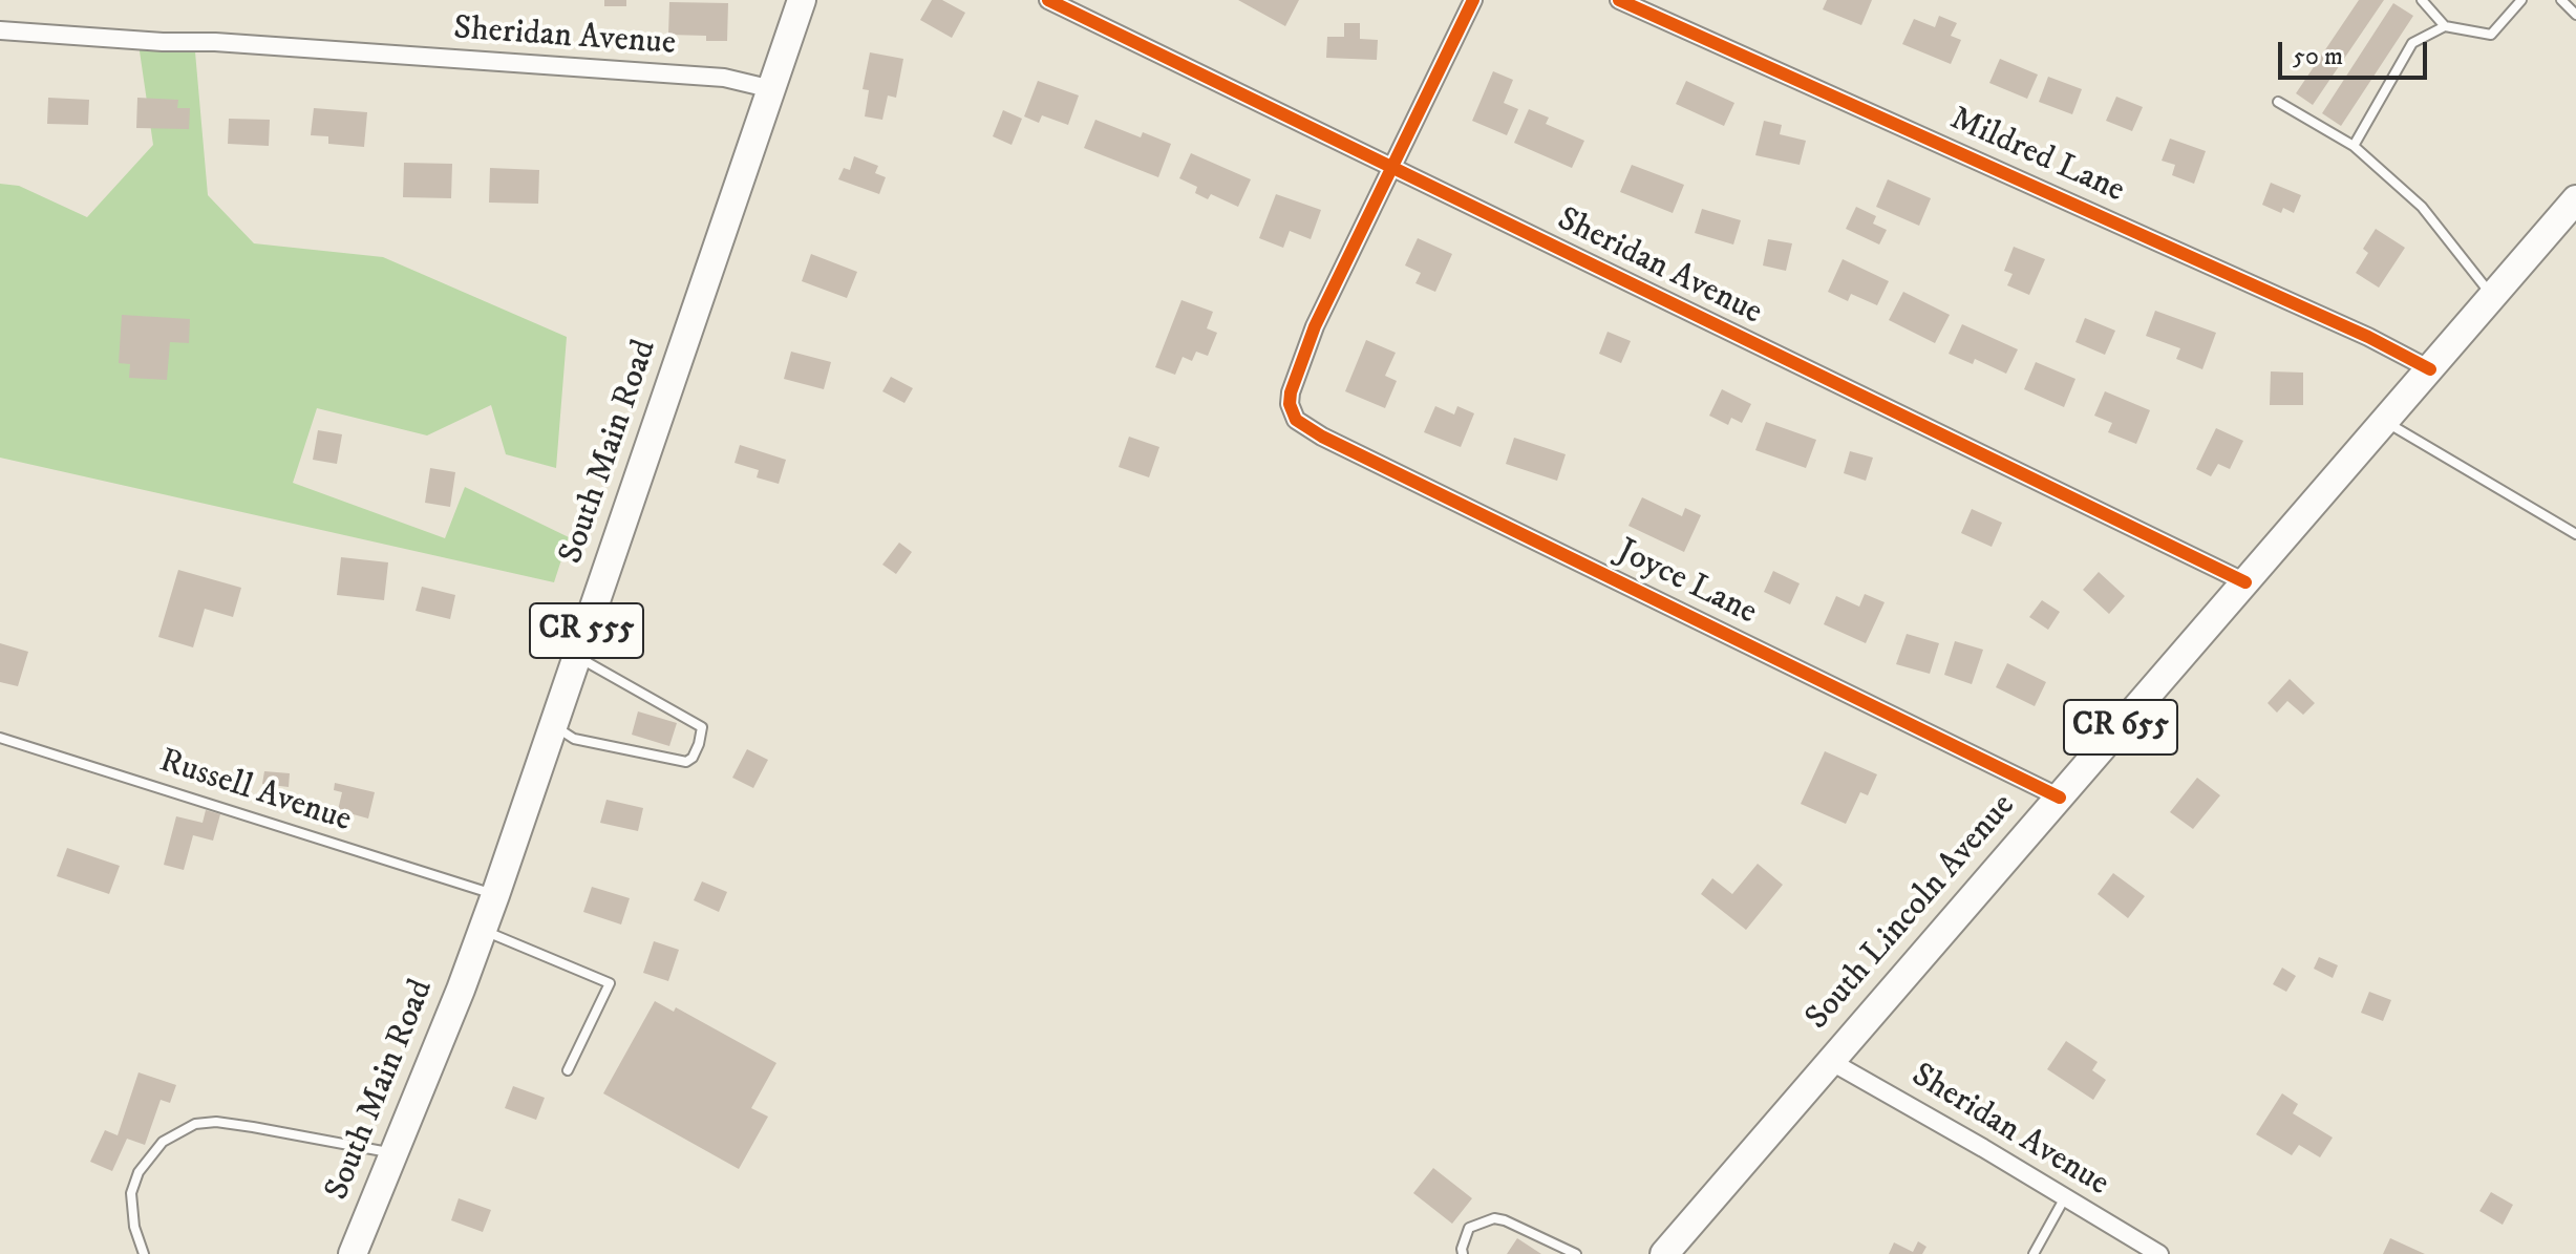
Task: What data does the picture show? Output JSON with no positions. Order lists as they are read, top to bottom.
{
  "streets": {
    "main road": [
      "South Main Road",
      "CR 555",
      "CR 655",
      "South Lincoln Avenue"
    ],
    "street": ["Sheridan Avenue", "Mildred Lane", "Joyce Lane"],
    "lane": ["Russell Avenue"]
  },
  "crossings": [
    ["Sheridan Avenue", "South Main Road"],
    ["Sheridan Avenue", "Joyce Lane"],
    ["Sheridan Avenue", "South Lincoln Avenue"],
    ["Mildred Lane", "South Lincoln Avenue"],
    ["South Main Road", "Russell Avenue"],
    ["Joyce Lane", "South Lincoln Avenue"]
  ],
  "scale_bar": "50 m"
}
